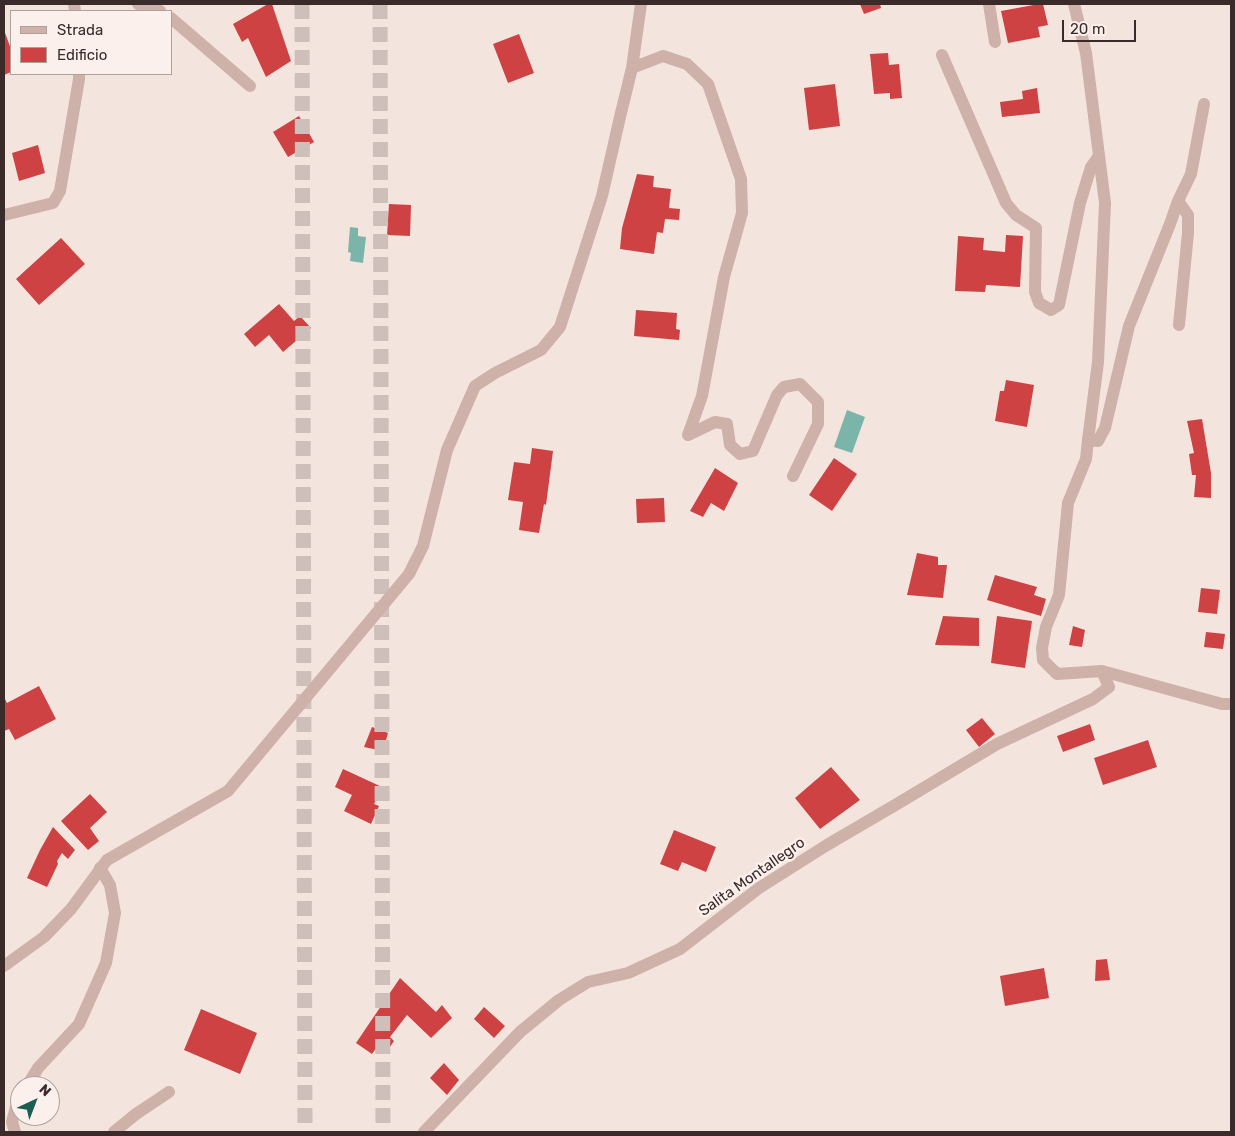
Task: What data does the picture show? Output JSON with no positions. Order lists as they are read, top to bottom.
{
  "streets": {
    "street": ["Salita Montallegro"]
  },
  "legend": ["Strada", "Edificio"],
  "scale_bar": "20 m",
  "north": "top right"
}
